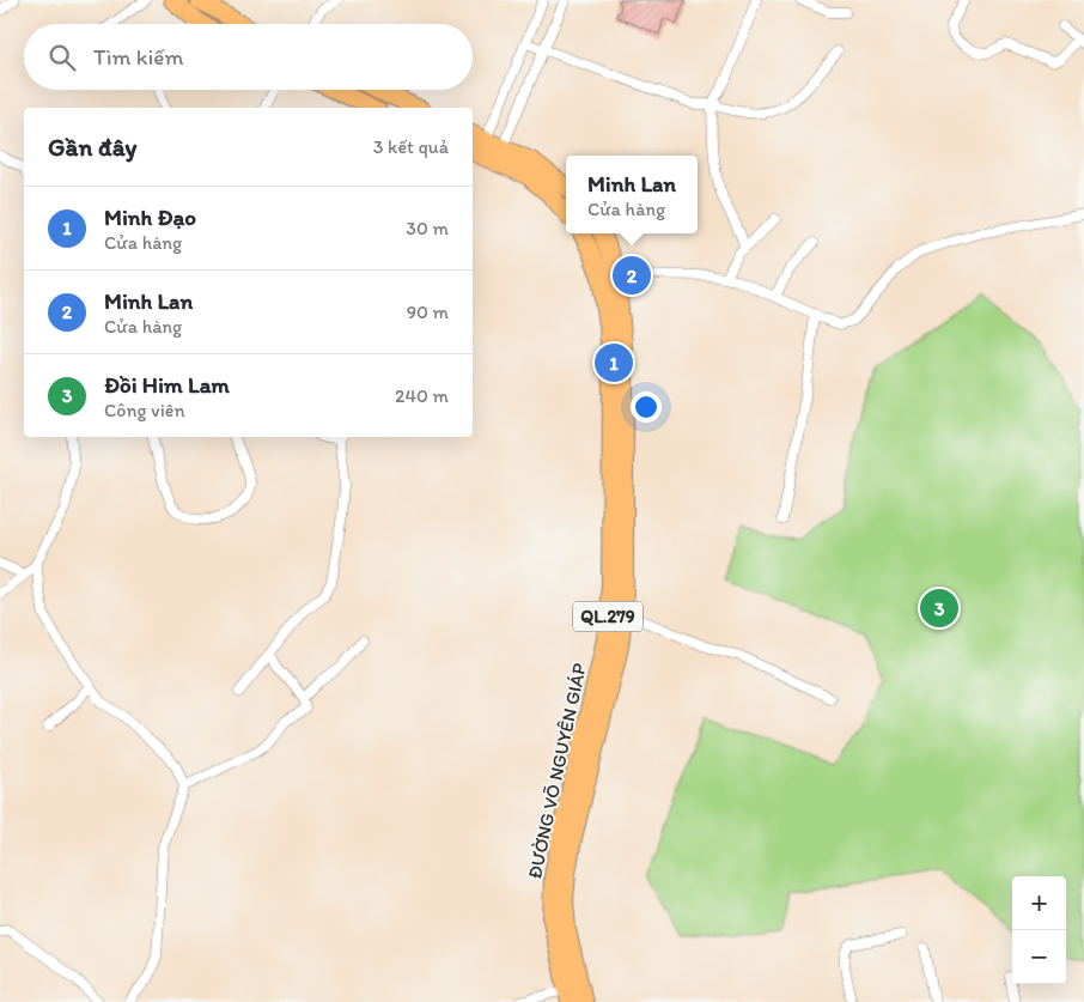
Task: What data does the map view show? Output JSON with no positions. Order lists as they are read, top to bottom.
{
  "streets": {
    "highway": ["QL.279", "ĐƯỜNG VÕ NGUYÊN GIÁP"]
  },
  "page": {
    "search": "Tìm kiếm",
    "heading": ["Gần đây", "3 kết quả"],
    "popup": ["Minh Lan", "Cửa hàng"],
    "list": [
      {
        "mark": "1",
        "name": "Minh Đạo",
        "note": "Cửa hàng",
        "value": "30 m"
      },
      {
        "mark": "2",
        "name": "Minh Lan",
        "note": "Cửa hàng",
        "value": "90 m"
      },
      {
        "mark": "3",
        "name": "Đồi Him Lam",
        "note": "Công viên",
        "value": "240 m"
      }
    ],
    "pins": ["2", "1", "3"],
    "map_buttons": ["+", "−"]
  }
}
